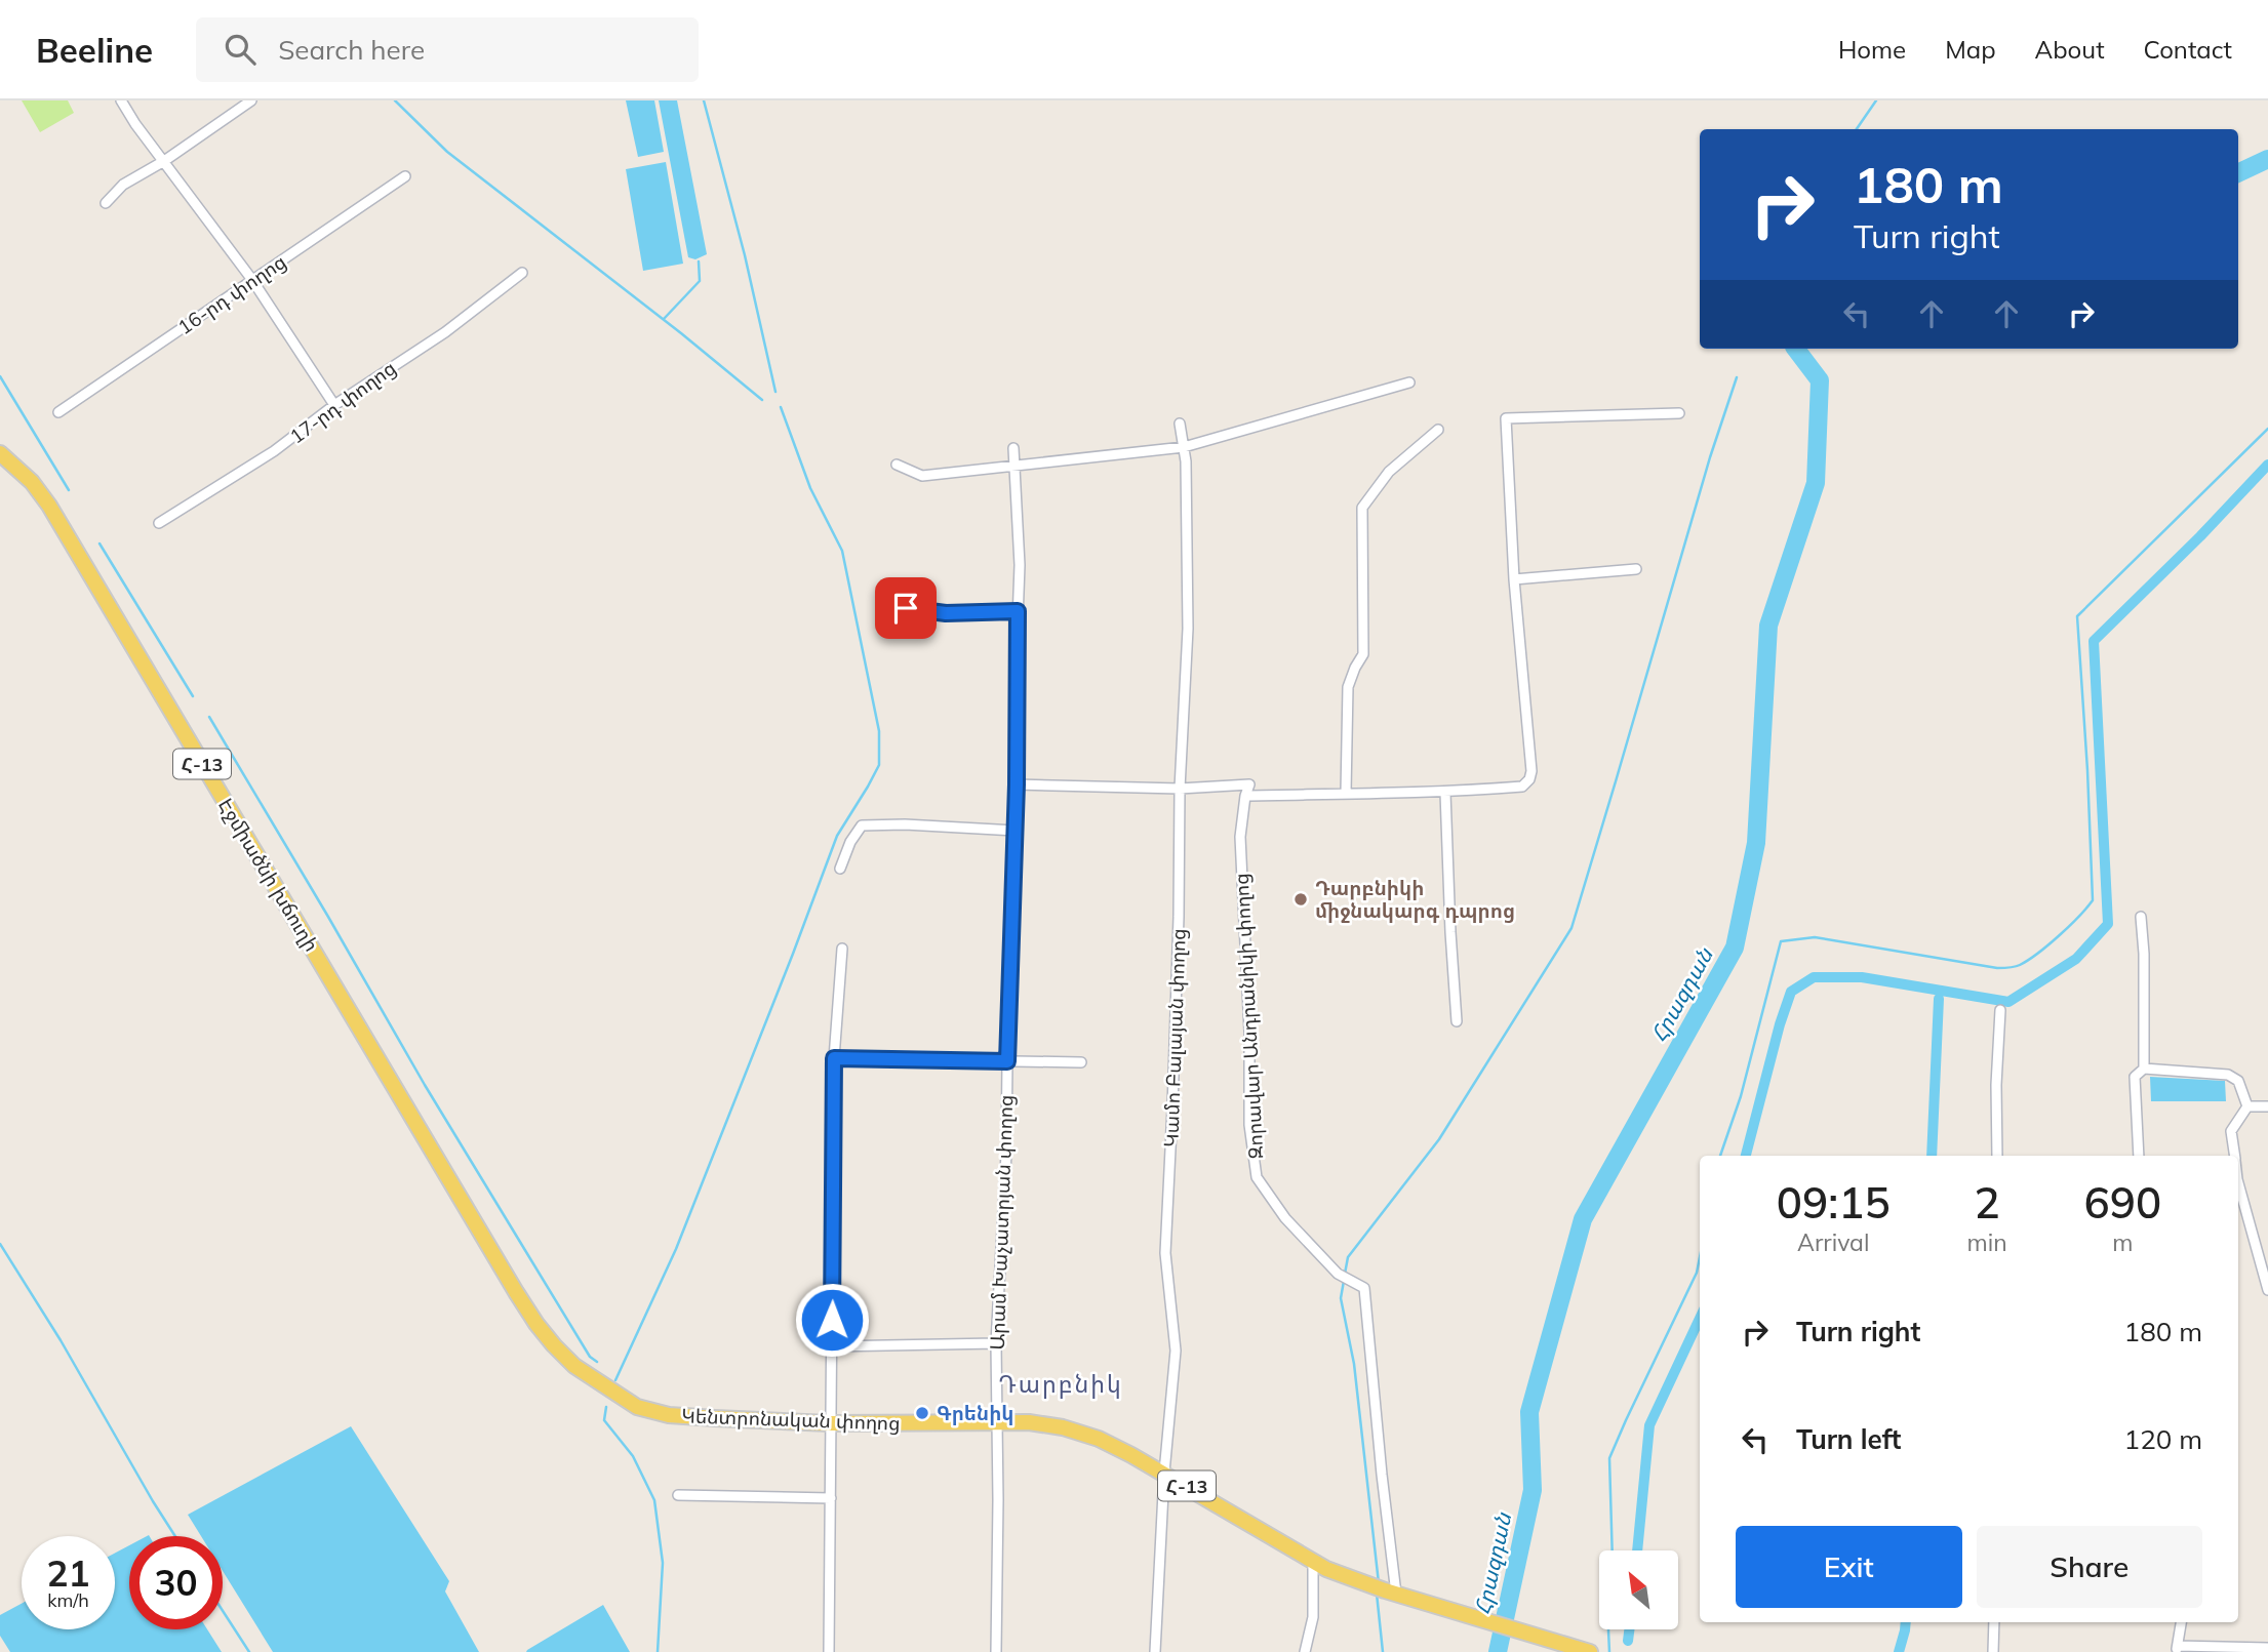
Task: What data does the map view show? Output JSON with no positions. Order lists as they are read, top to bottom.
{
  "streets": {
    "main road": ["Հ-13", "Էջմիածնի խճուղի", "Կենտրոնական փողոց"],
    "street": [
      "16-րդ փողոց",
      "17-րդ փողոց",
      "Զորավար Անդրանիկի փողոց",
      "Կամո Բալայան փողոց",
      "Արամ Խաչատրյան փողոց"
    ]
  },
  "crossings": [
    ["Հ-13", "Զորավար Անդրանիկի փողոց"],
    ["Հ-13", "Կենտրոնական փողոց"],
    ["Էջմիածնի խճուղի", "Կենտրոնական փողոց"],
    ["Զորավար Անդրանիկի փողոց", "Կենտրոնական փողոց"],
    ["Կամո Բալայան փողոց", "Կենտրոնական փողոց"],
    ["Արամ Խաչատրյան փողոց", "Կենտրոնական փողոց"]
  ],
  "districts": ["Դարբնիկ"],
  "water": ["Հրազդան"],
  "places": ["Դարբնիկի միջնակարգ դպրոց", "Գրենիկ"],
  "north": "top left",
  "page": {
    "header": "Beeline",
    "search": "Search here",
    "nav": [
      "Home",
      "Map",
      "About",
      "Contact"
    ],
    "turn": ["180 m", "Turn right"],
    "eta": [
      "09:15",
      "Arrival",
      "2",
      "min",
      "690",
      "m"
    ],
    "list": [
      {
        "name": "Turn right",
        "value": "180 m"
      },
      {
        "name": "Turn left",
        "value": "120 m"
      }
    ],
    "buttons": ["Exit", "Share"],
    "speed": "21 km/h",
    "limit": "30"
  }
}
